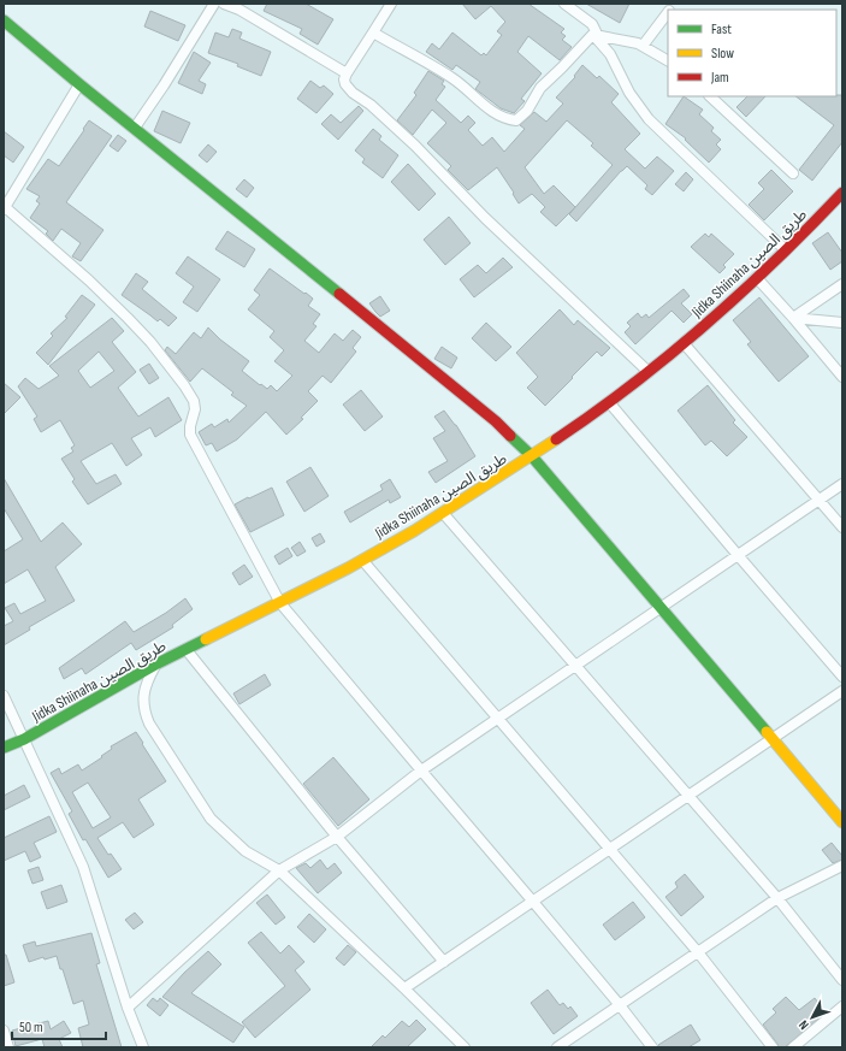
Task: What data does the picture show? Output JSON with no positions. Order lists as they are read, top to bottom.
{
  "streets": {
    "street": ["Jidka Shiinaha طريق الصين"]
  },
  "legend": ["Fast", "Slow", "Jam"],
  "scale_bar": "50 m",
  "north": "bottom left"
}
